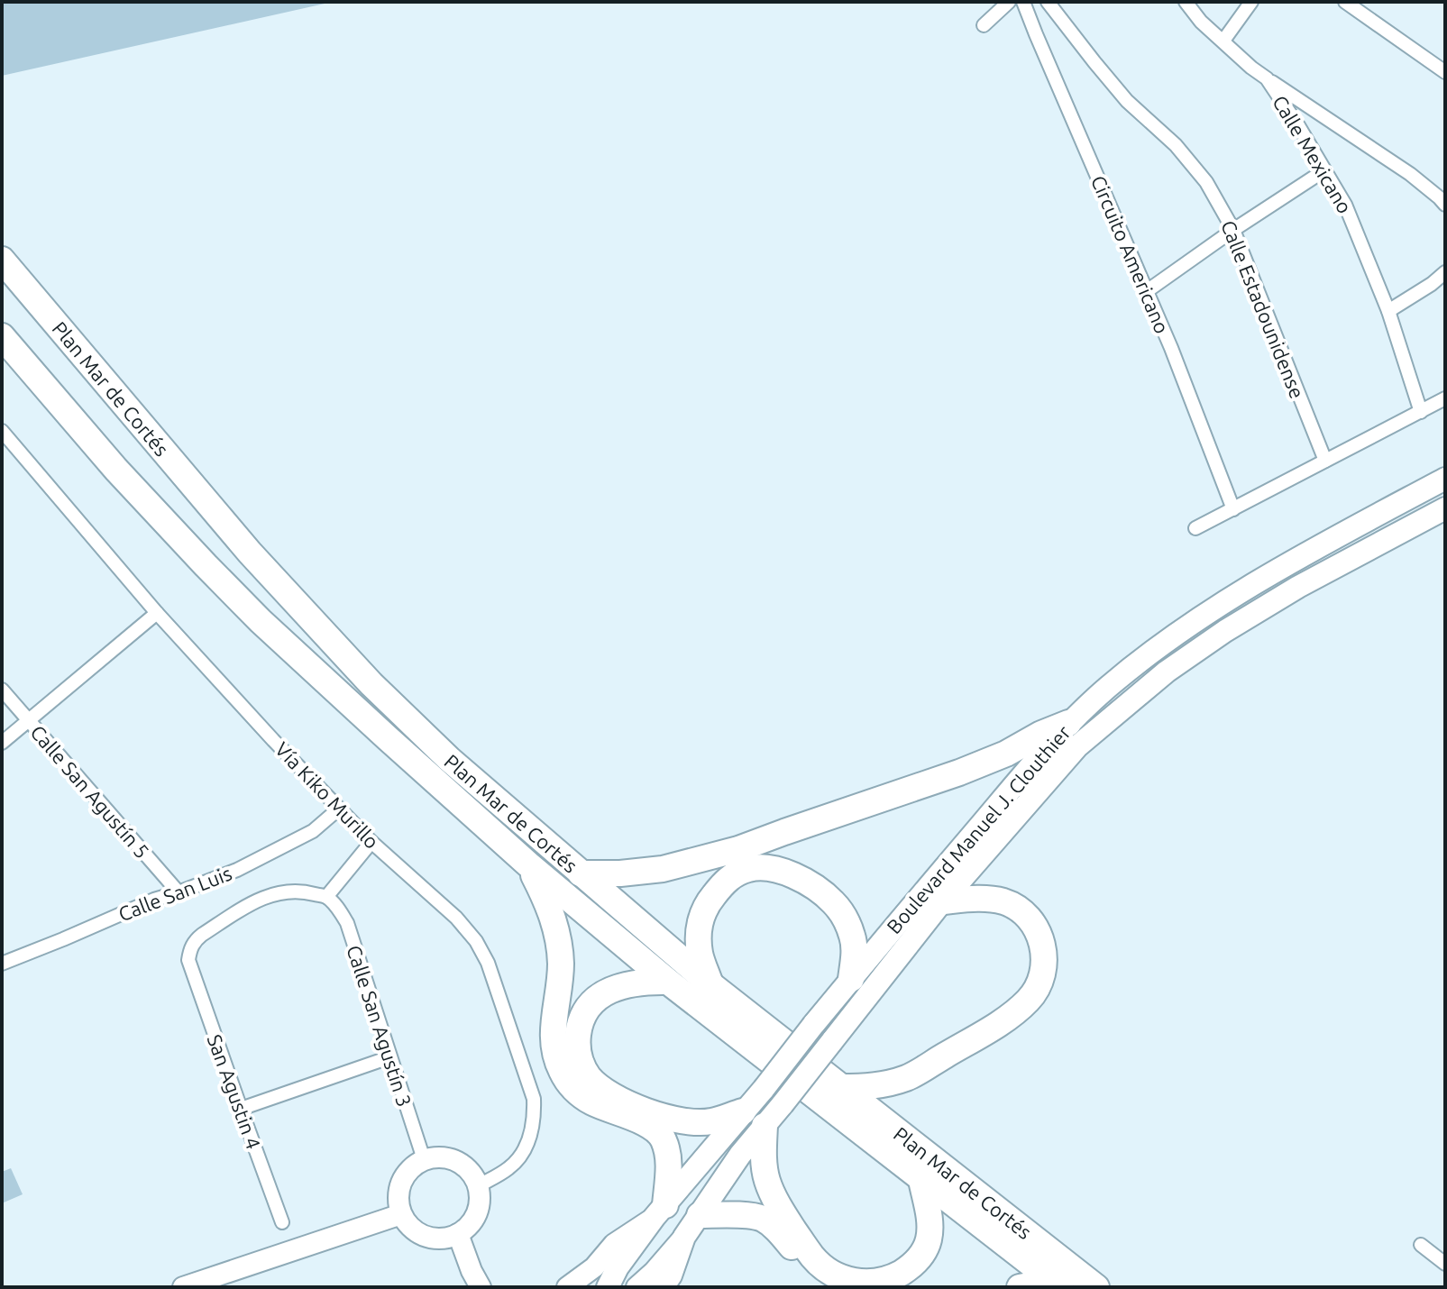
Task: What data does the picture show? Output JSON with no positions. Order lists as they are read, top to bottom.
{
  "streets": {
    "highway": ["Plan Mar de Cortés"],
    "main road": ["Boulevard Manuel J. Clouthier"],
    "street": [
      "Calle Mexicano",
      "Circuito Americano",
      "Calle Estadounidense",
      "Calle San Agustín 5",
      "Vía Kiko Murillo",
      "Calle San Luis",
      "Calle San Agustín 3",
      "San Agustin 4"
    ]
  },
  "crossings": [
    ["Calle San Agustín 5", "Calle San Luis"],
    ["Vía Kiko Murillo", "Calle San Luis"],
    ["Vía Kiko Murillo", "Calle San Agustín 3"],
    ["Calle San Agustín 3", "San Agustin 4"]
  ]
}
